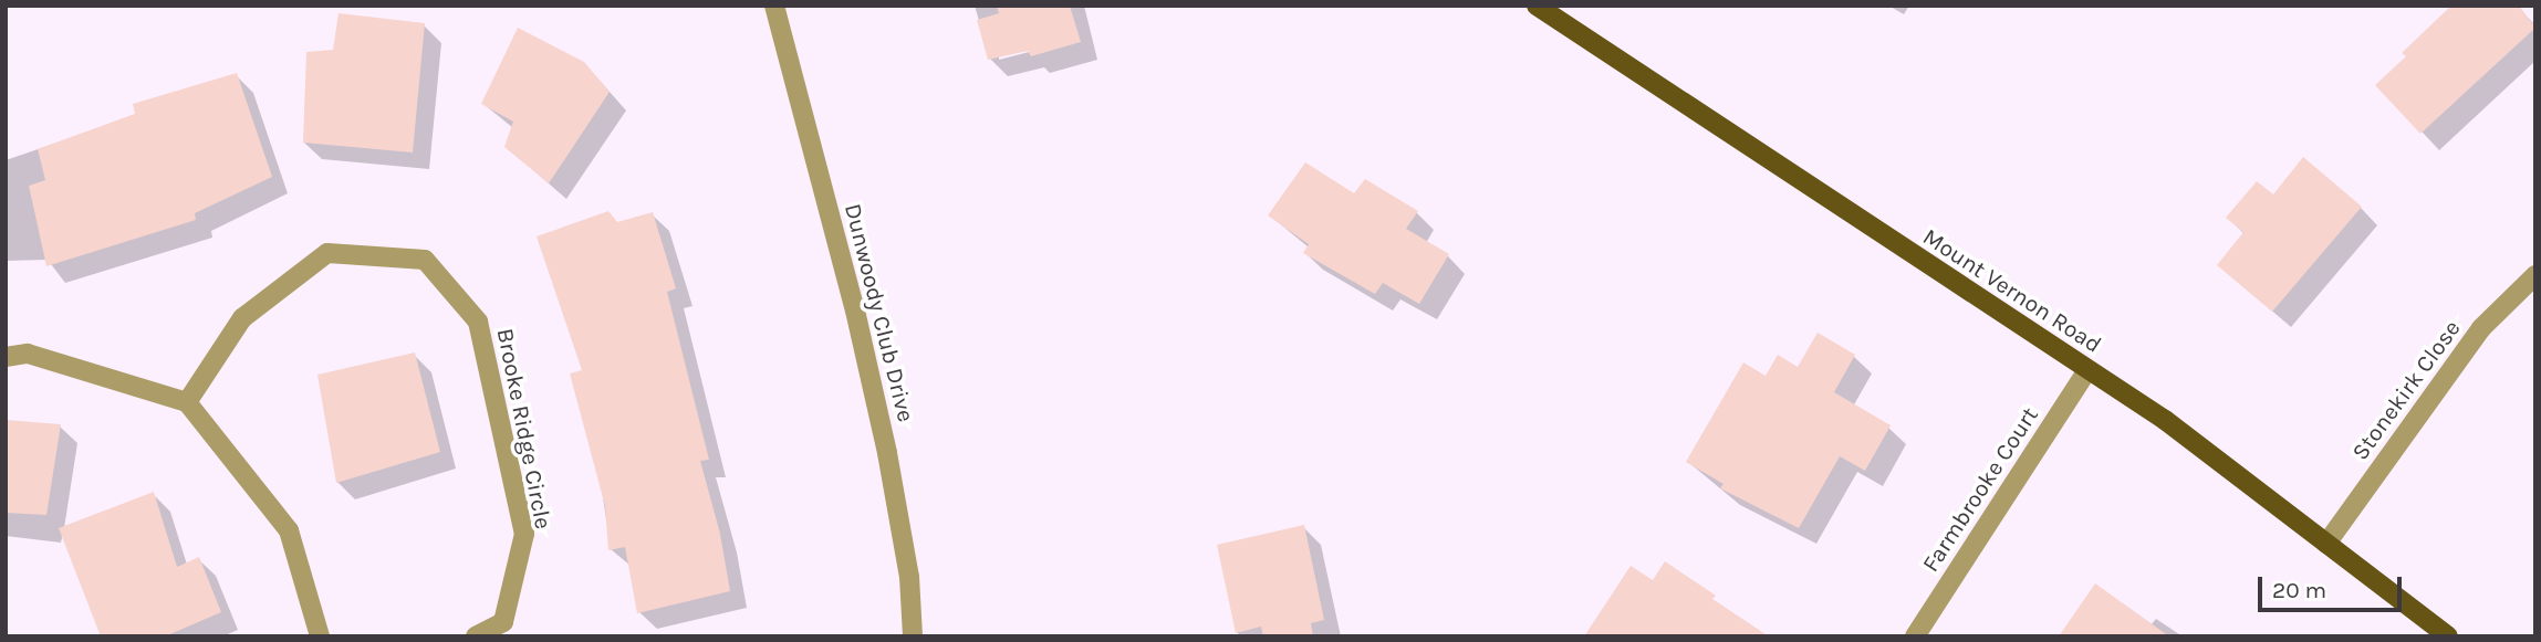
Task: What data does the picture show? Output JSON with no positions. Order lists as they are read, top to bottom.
{
  "streets": {
    "main road": ["Mount Vernon Road"],
    "street": [
      "Dunwoody Club Drive",
      "Stonekirk Close",
      "Brooke Ridge Circle",
      "Farmbrooke Court"
    ]
  },
  "crossings": [
    ["Mount Vernon Road", "Stonekirk Close"],
    ["Mount Vernon Road", "Farmbrooke Court"]
  ],
  "scale_bar": "20 m"
}
